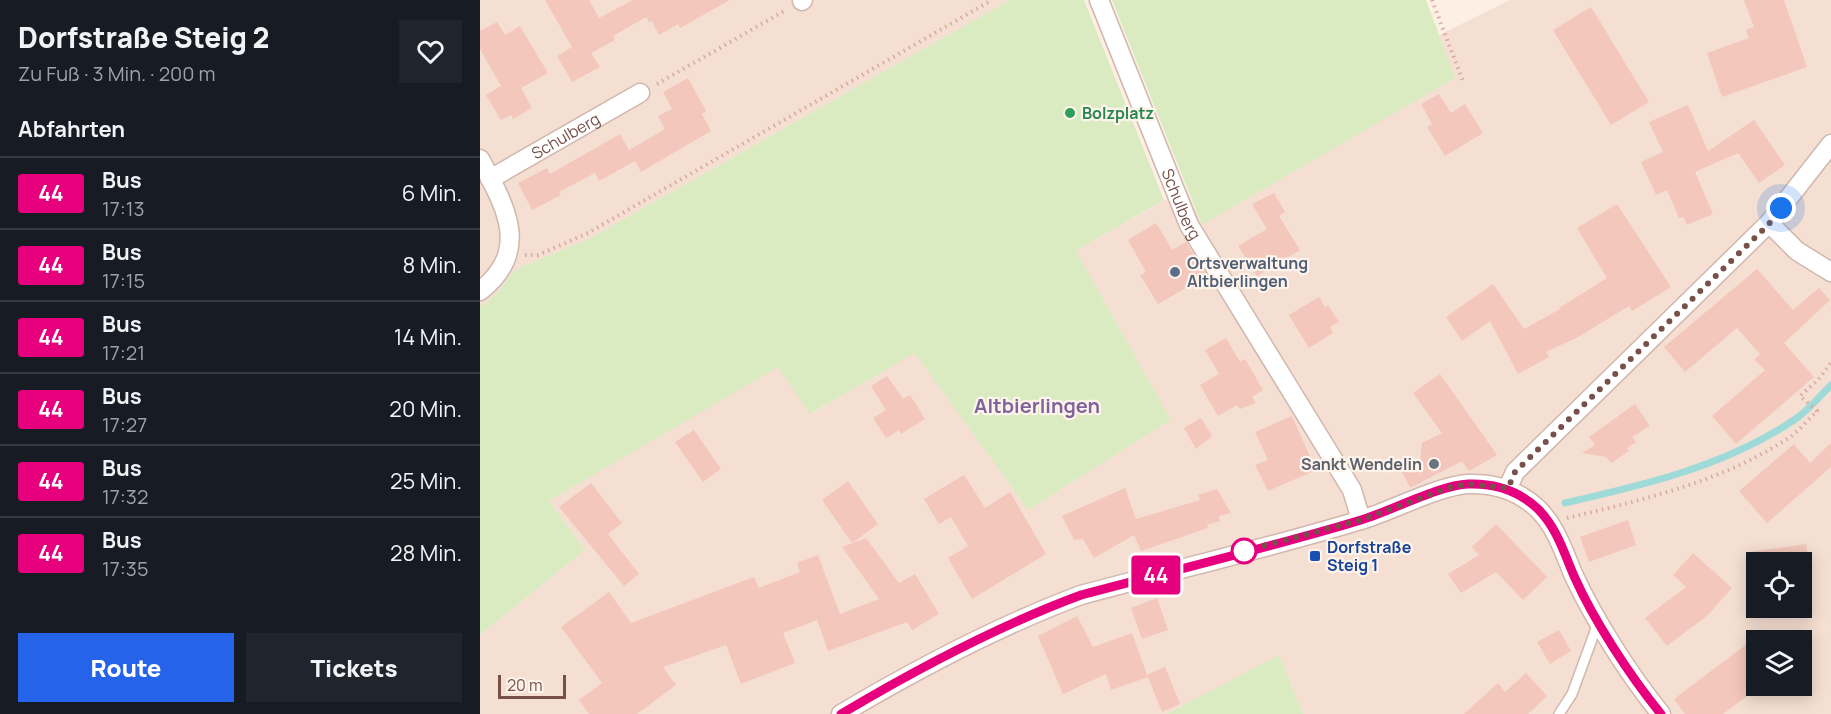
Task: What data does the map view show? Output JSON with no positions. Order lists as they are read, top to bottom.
{
  "streets": {
    "street": ["Schulberg"]
  },
  "districts": ["Altbierlingen"],
  "places": {
    "other": ["Bolzplatz", "Ortsverwaltung Altbierlingen", "Sankt Wendelin"],
    "transit": ["Dorfstraße Steig 1"]
  },
  "lines": ["bus line 44"],
  "scale_bar": "20 m",
  "page": {
    "heading": [
      ["Dorfstraße Steig 2", "Zu Fuß · 3 Min. · 200 m"],
      "Abfahrten"
    ],
    "on_map": "44",
    "list": [
      {
        "mark": "44",
        "name": "Bus",
        "note": "17:13",
        "value": "6 Min."
      },
      {
        "mark": "44",
        "name": "Bus",
        "note": "17:15",
        "value": "8 Min."
      },
      {
        "mark": "44",
        "name": "Bus",
        "note": "17:21",
        "value": "14 Min."
      },
      {
        "mark": "44",
        "name": "Bus",
        "note": "17:27",
        "value": "20 Min."
      },
      {
        "mark": "44",
        "name": "Bus",
        "note": "17:32",
        "value": "25 Min."
      },
      {
        "mark": "44",
        "name": "Bus",
        "note": "17:35",
        "value": "28 Min."
      }
    ],
    "buttons": ["Route", "Tickets"],
    "scale": "20 m"
  }
}
